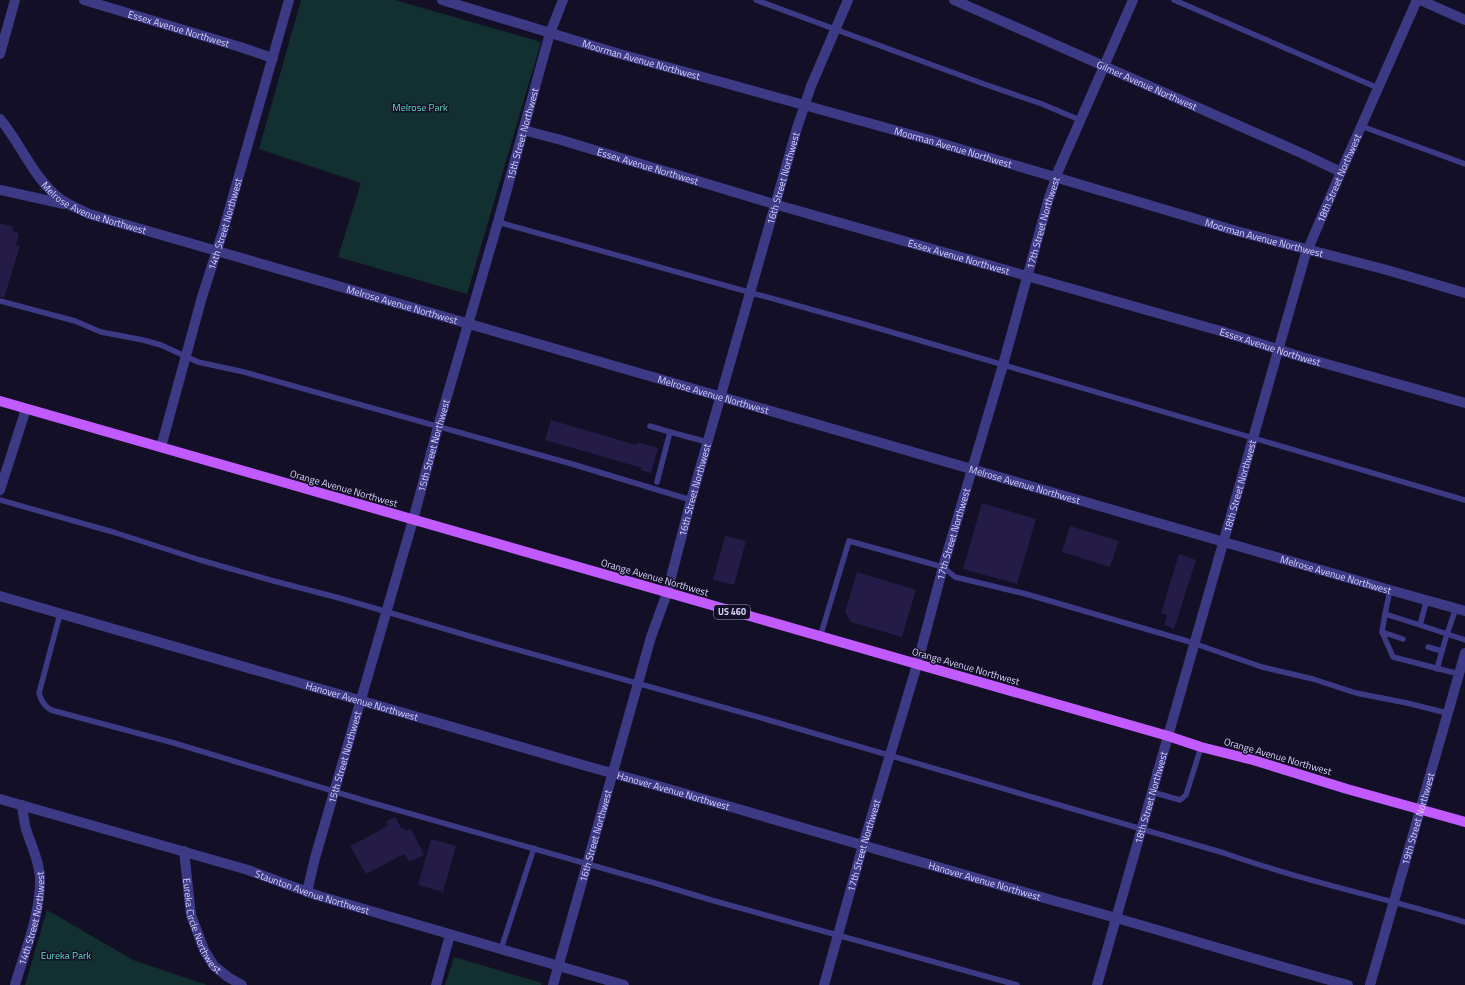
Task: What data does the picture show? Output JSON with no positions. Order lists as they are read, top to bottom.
{
  "streets": {
    "main road": ["Orange Avenue Northwest", "US 460"],
    "street": [
      "Essex Avenue Northwest",
      "Moorman Avenue Northwest",
      "Gilmer Avenue Northwest",
      "15th Street Northwest",
      "16th Street Northwest",
      "18th Street Northwest",
      "Melrose Avenue Northwest",
      "17th Street Northwest",
      "14th Street Northwest",
      "Hanover Avenue Northwest",
      "19th Street Northwest",
      "Staunton Avenue Northwest",
      "Eureka Circle Northwest"
    ]
  },
  "crossings": [
    ["Essex Avenue Northwest", "15th Street Northwest"],
    ["Essex Avenue Northwest", "16th Street Northwest"],
    ["Essex Avenue Northwest", "18th Street Northwest"],
    ["Essex Avenue Northwest", "17th Street Northwest"],
    ["Essex Avenue Northwest", "14th Street Northwest"],
    ["Moorman Avenue Northwest", "15th Street Northwest"],
    ["Moorman Avenue Northwest", "16th Street Northwest"],
    ["Moorman Avenue Northwest", "18th Street Northwest"],
    ["Moorman Avenue Northwest", "17th Street Northwest"],
    ["Gilmer Avenue Northwest", "18th Street Northwest"],
    ["Gilmer Avenue Northwest", "17th Street Northwest"],
    ["15th Street Northwest", "Melrose Avenue Northwest"],
    ["15th Street Northwest", "Orange Avenue Northwest"],
    ["15th Street Northwest", "Hanover Avenue Northwest"],
    ["15th Street Northwest", "Staunton Avenue Northwest"],
    ["16th Street Northwest", "Melrose Avenue Northwest"],
    ["16th Street Northwest", "Orange Avenue Northwest"],
    ["16th Street Northwest", "Hanover Avenue Northwest"],
    ["16th Street Northwest", "Staunton Avenue Northwest"],
    ["18th Street Northwest", "Melrose Avenue Northwest"],
    ["18th Street Northwest", "Orange Avenue Northwest"],
    ["18th Street Northwest", "Hanover Avenue Northwest"],
    ["Melrose Avenue Northwest", "17th Street Northwest"],
    ["Melrose Avenue Northwest", "14th Street Northwest"],
    ["17th Street Northwest", "Orange Avenue Northwest"],
    ["17th Street Northwest", "Hanover Avenue Northwest"],
    ["14th Street Northwest", "Orange Avenue Northwest"],
    ["14th Street Northwest", "Staunton Avenue Northwest"],
    ["Orange Avenue Northwest", "19th Street Northwest"],
    ["Staunton Avenue Northwest", "Eureka Circle Northwest"]
  ],
  "parks": ["Melrose Park", "Eureka Park"]
}
